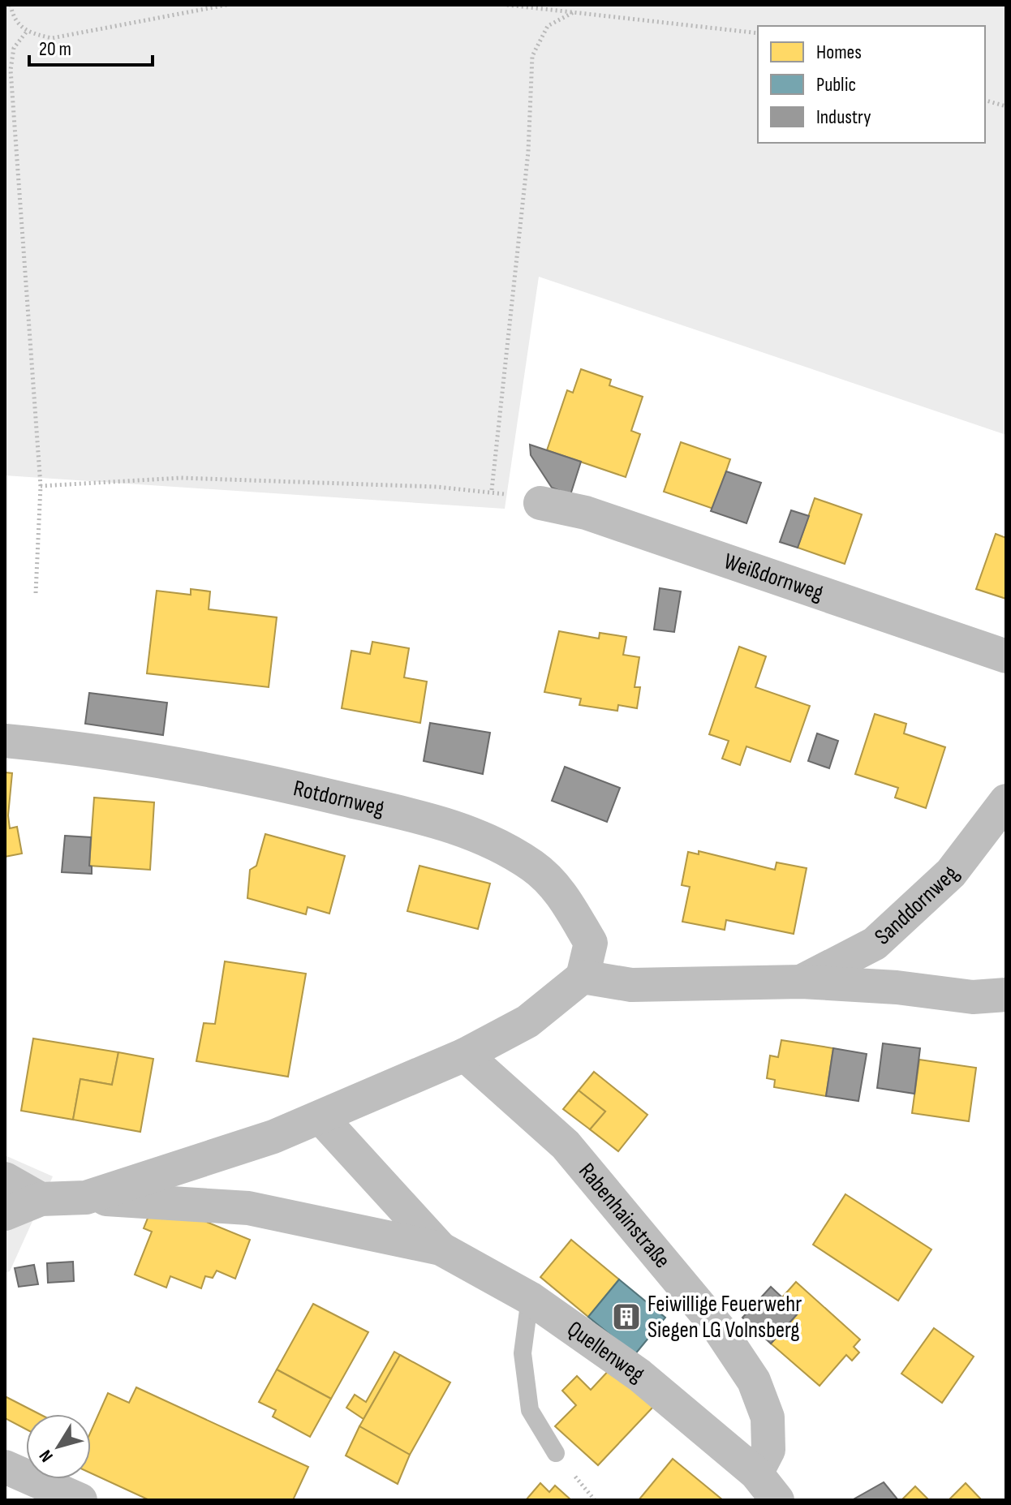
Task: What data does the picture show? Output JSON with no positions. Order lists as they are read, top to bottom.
{
  "streets": {
    "street": [
      "Weißdornweg",
      "Rotdornweg",
      "Sanddornweg",
      "Rabenhainstraße",
      "Quellenweg"
    ]
  },
  "crossings": [
    ["Rabenhainstraße", "Quellenweg"]
  ],
  "places": {
    "building": ["Feiwillige Feuerwehr Siegen LG Volnsberg"]
  },
  "legend": ["Homes", "Public", "Industry"],
  "scale_bar": "20 m",
  "north": "bottom left"
}
